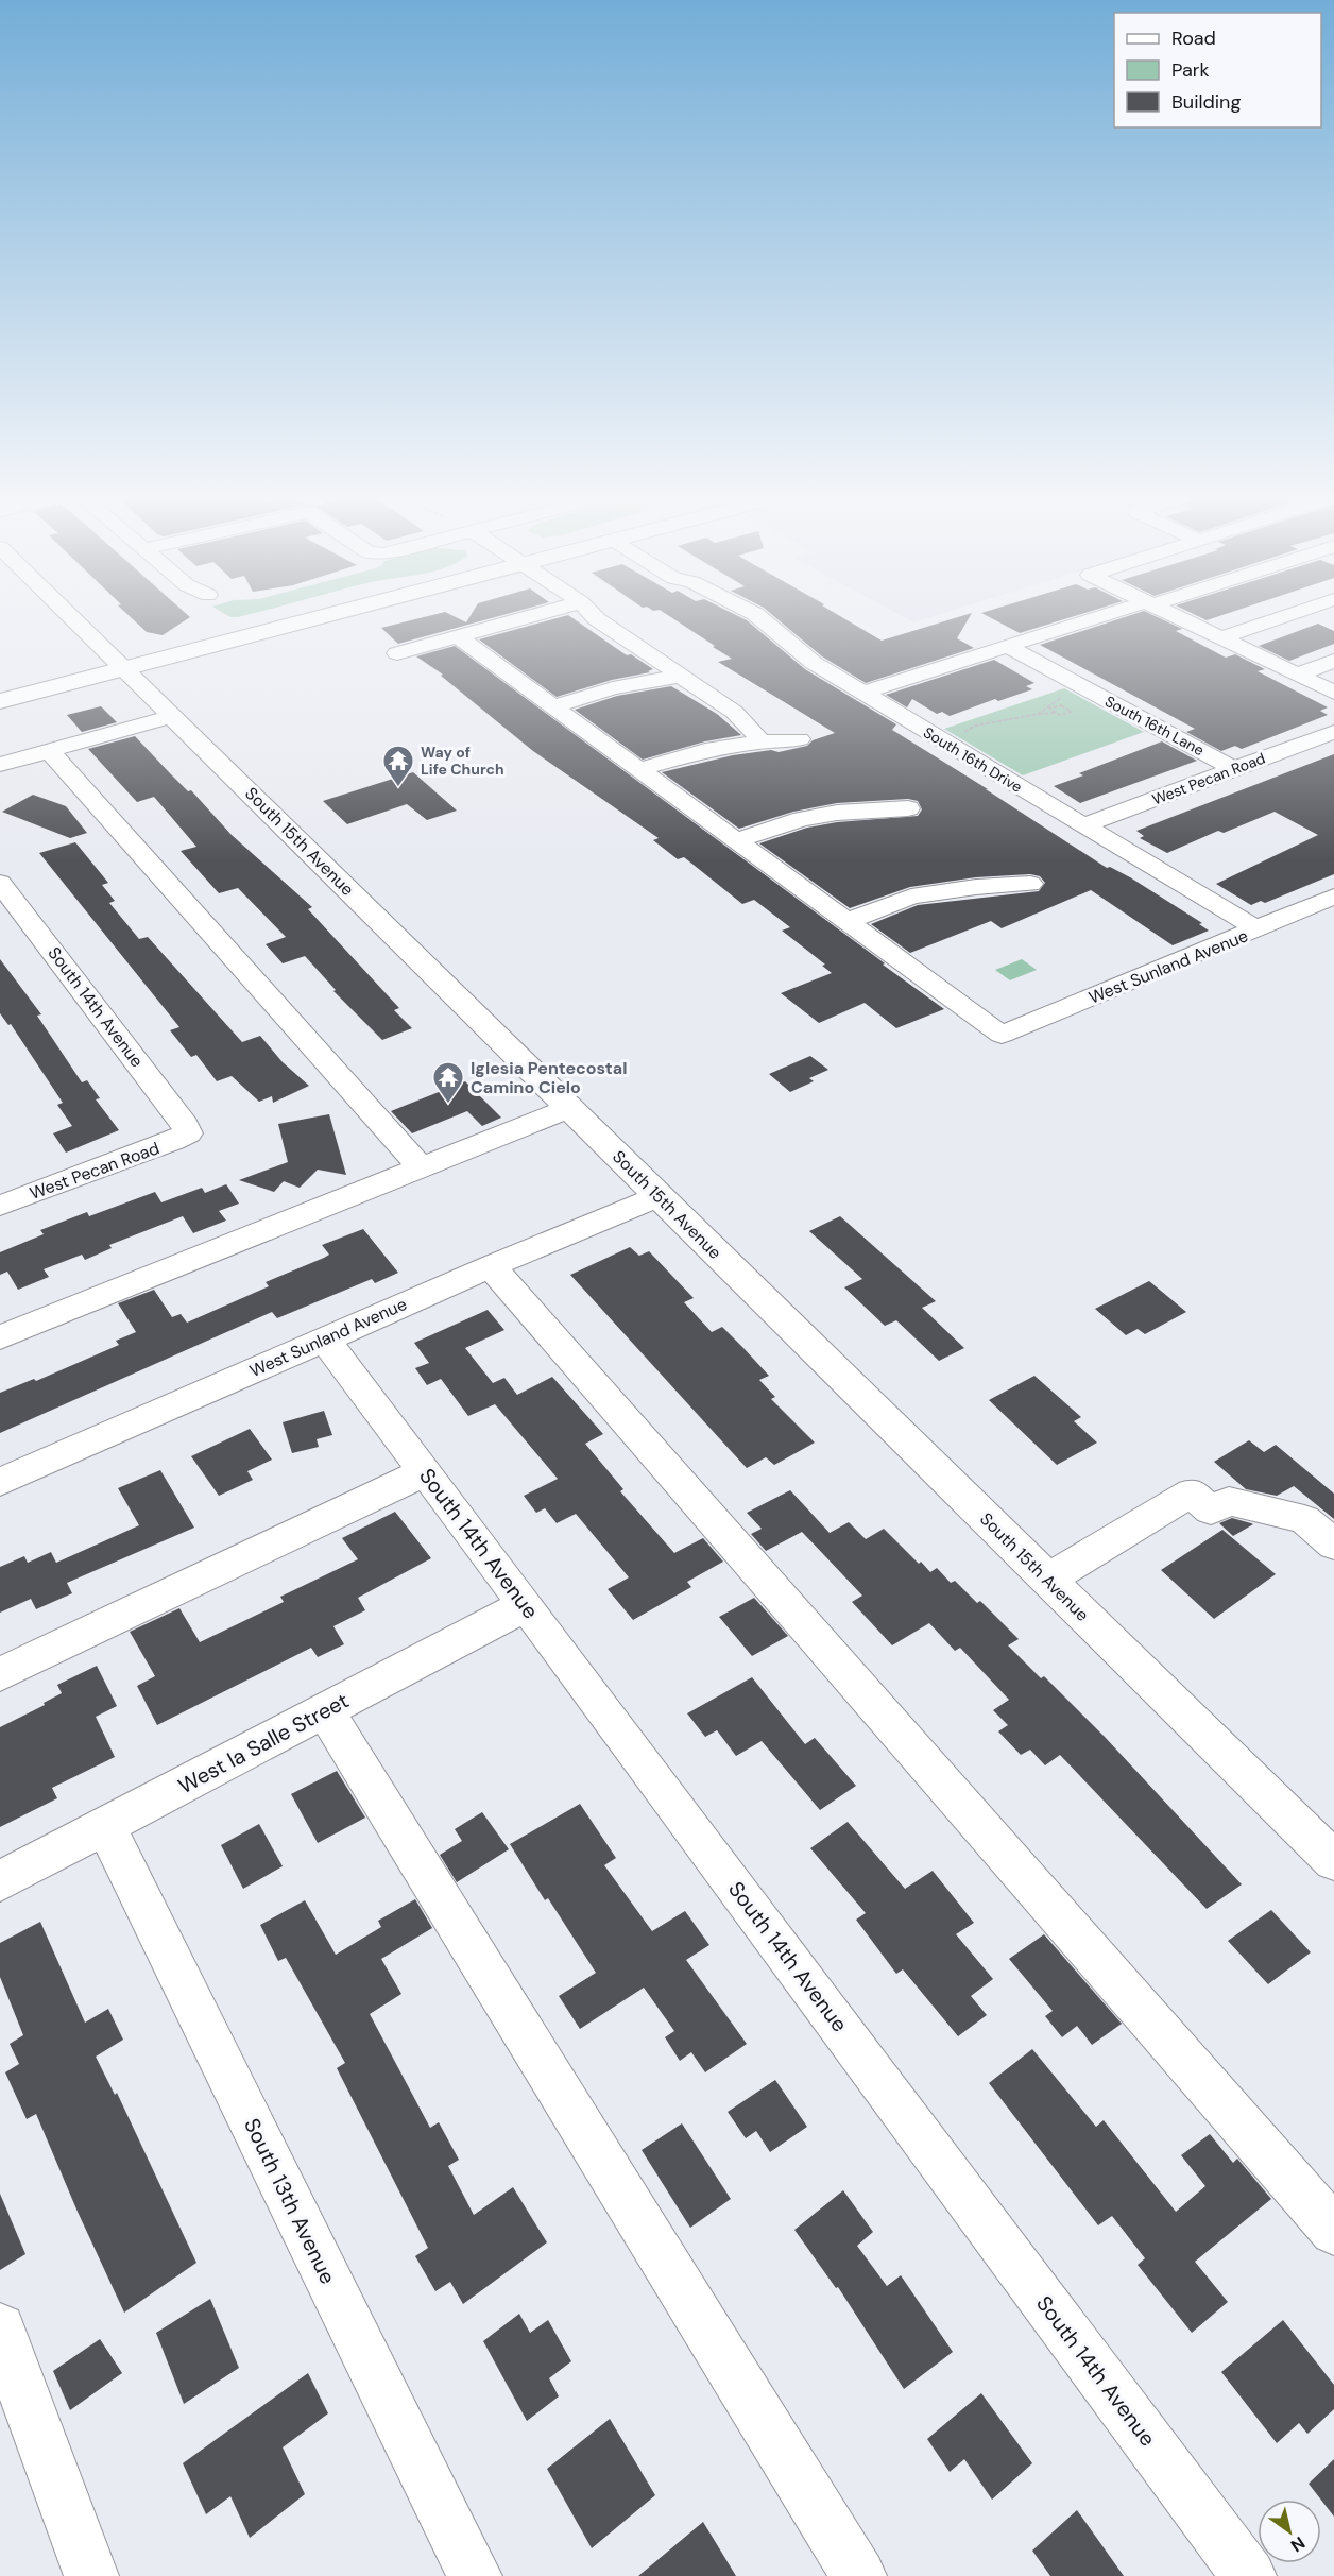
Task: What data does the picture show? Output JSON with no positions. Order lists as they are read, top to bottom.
{
  "streets": {
    "street": [
      "South 16th Lane",
      "South 16th Drive",
      "West Pecan Road",
      "South 15th Avenue",
      "West Sunland Avenue",
      "South 14th Avenue",
      "West la Salle Street",
      "South 13th Avenue"
    ]
  },
  "crossings": [
    ["South 16th Lane", "West Pecan Road"],
    ["South 16th Drive", "West Pecan Road"],
    ["South 16th Drive", "West Sunland Avenue"],
    ["West Pecan Road", "South 14th Avenue"],
    ["South 15th Avenue", "West Sunland Avenue"],
    ["West Sunland Avenue", "South 14th Avenue"],
    ["South 14th Avenue", "West la Salle Street"],
    ["West la Salle Street", "South 13th Avenue"]
  ],
  "places": {
    "temple": ["Way of Life Church", "Iglesia Pentecostal Camino Cielo"]
  },
  "legend": ["Road", "Park", "Building"],
  "north": "bottom right"
}
